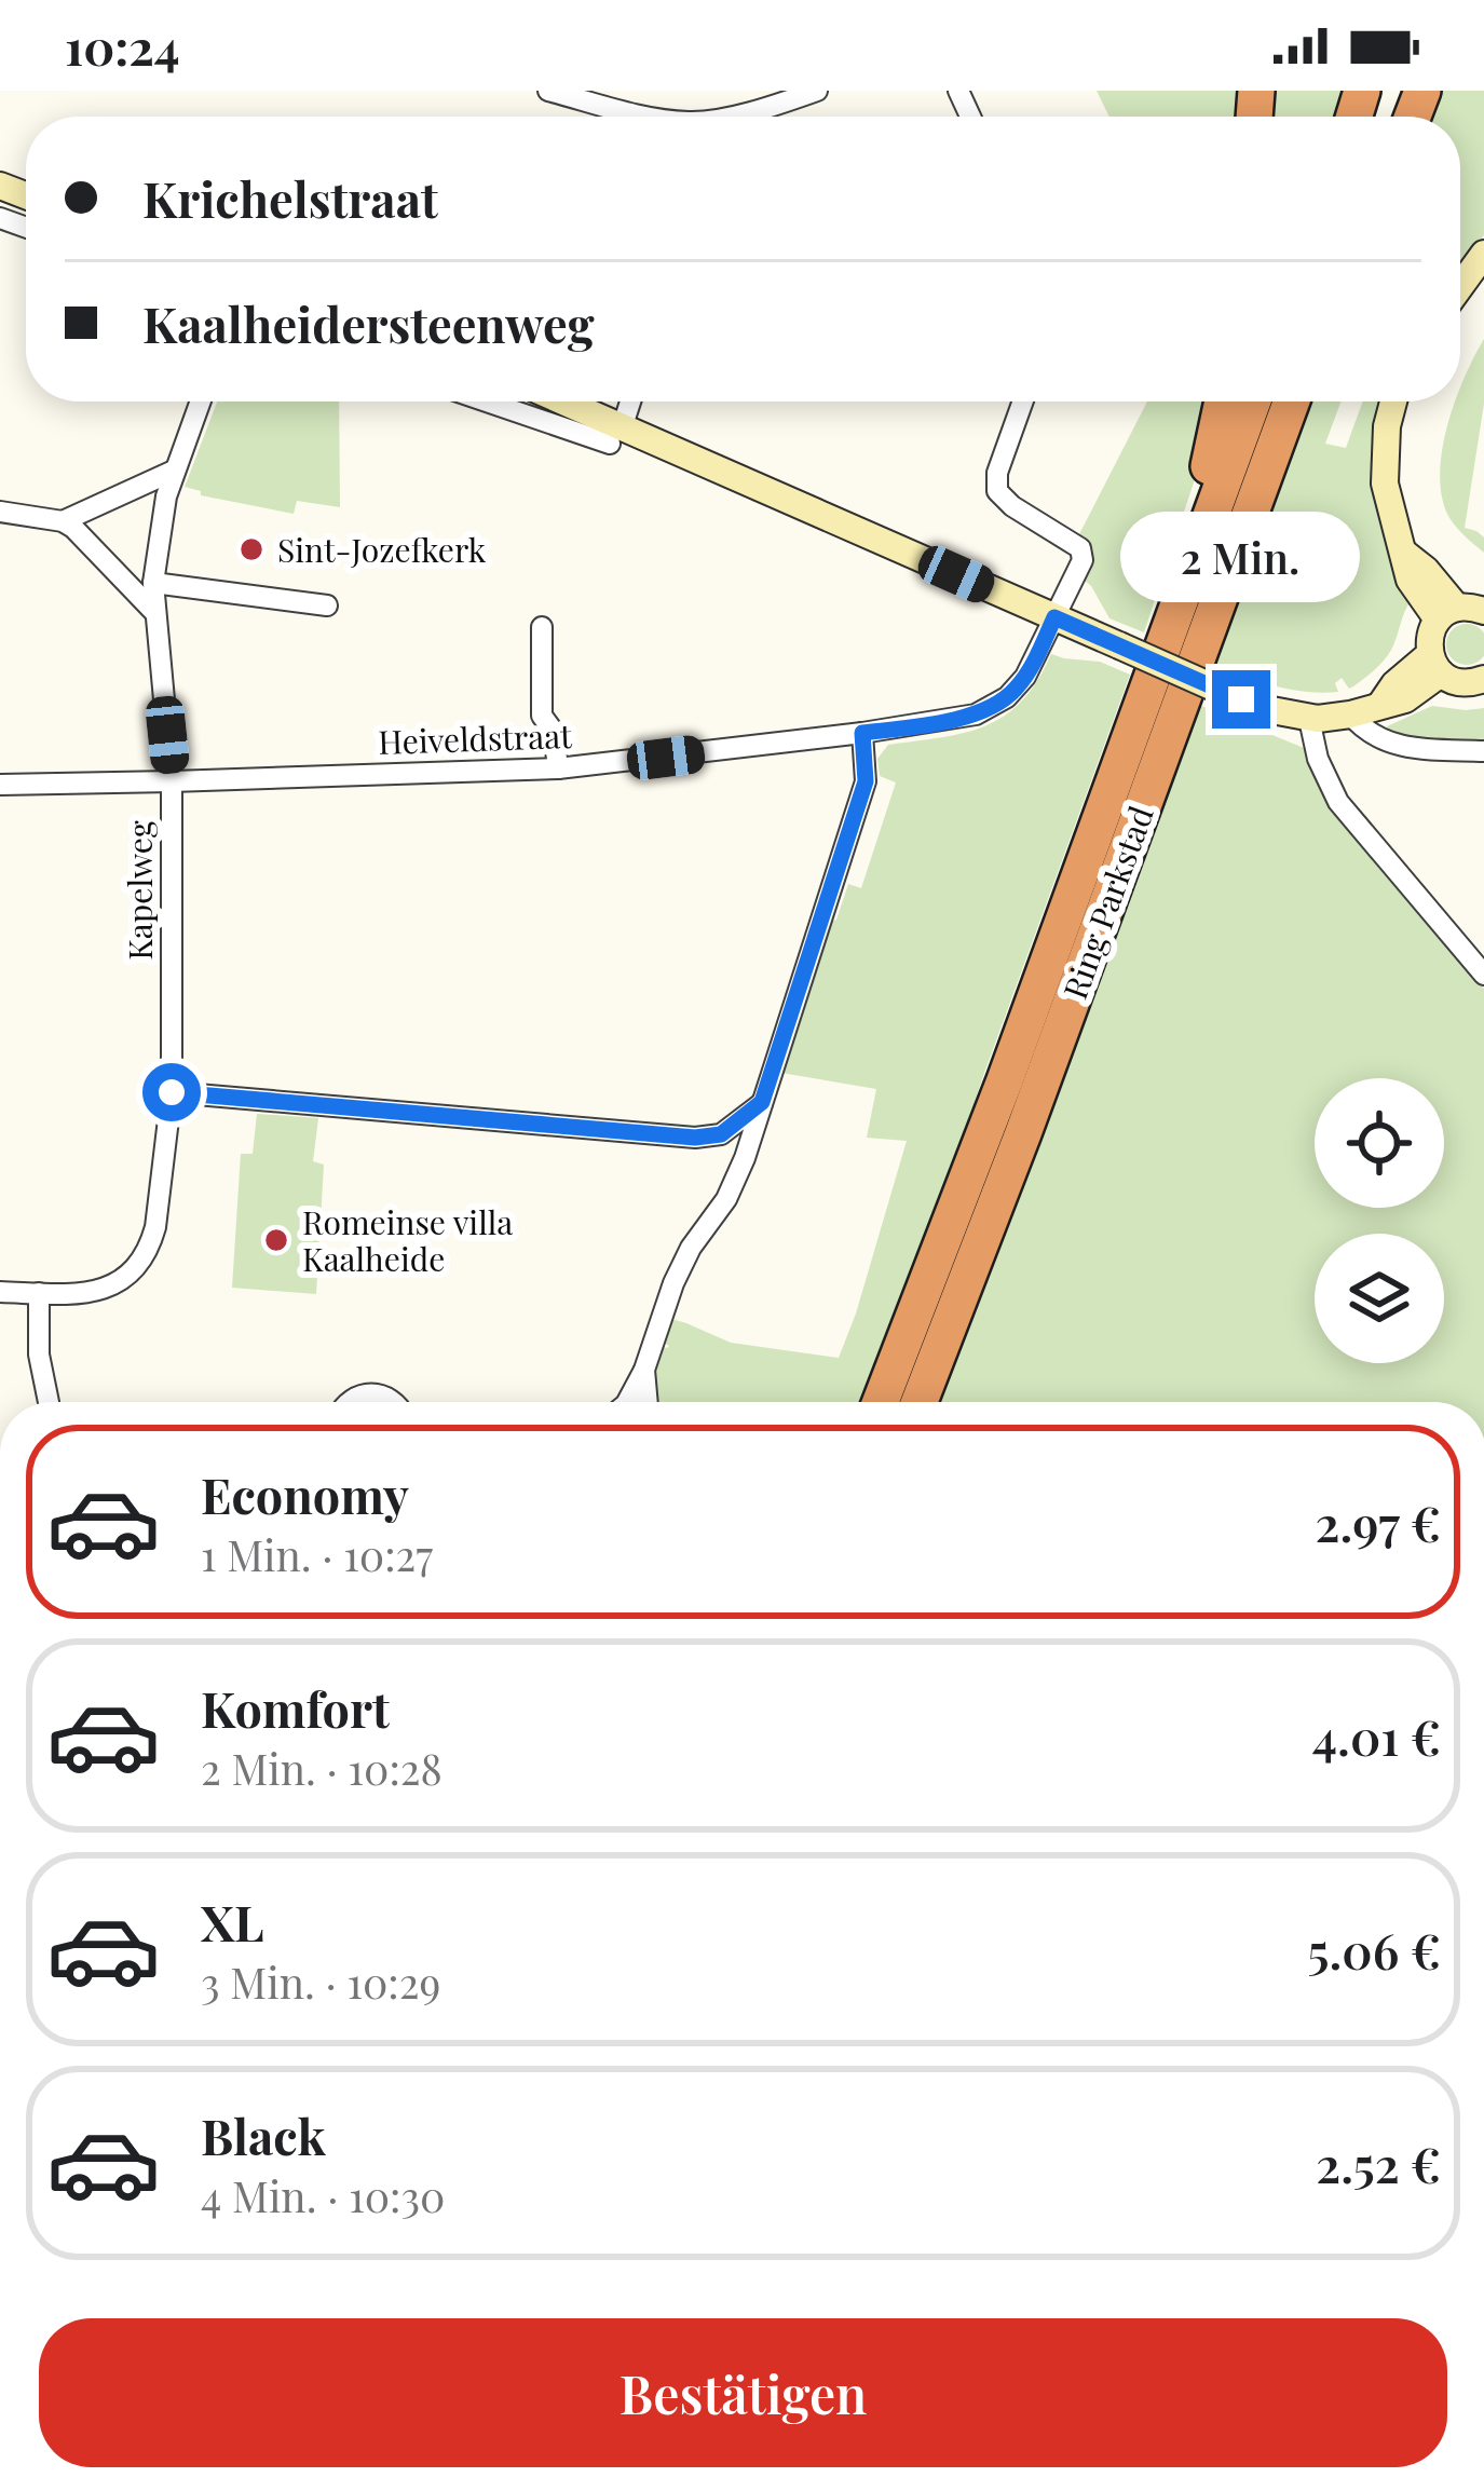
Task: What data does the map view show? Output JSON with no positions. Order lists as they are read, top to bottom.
{
  "streets": {
    "highway": ["Ring Parkstad"],
    "street": ["Heiveldstraat", "Kapelweg"]
  },
  "crossings": [
    ["Heiveldstraat", "Kapelweg"]
  ],
  "places": ["Sint-Jozefkerk", "Romeinse villa Kaalheide"],
  "page": {
    "status": "10:24",
    "banner": ["Krichelstraat", "Kaalheidersteenweg"],
    "bubble": "2 Min.",
    "list": [
      {
        "name": "Economy",
        "note": "1 Min. · 10:27",
        "value": "2.97 €"
      },
      {
        "name": "Komfort",
        "note": "2 Min. · 10:28",
        "value": "4.01 €"
      },
      {
        "name": "XL",
        "note": "3 Min. · 10:29",
        "value": "5.06 €"
      },
      {
        "name": "Black",
        "note": "4 Min. · 10:30",
        "value": "2.52 €"
      }
    ],
    "buttons": "Bestätigen"
  }
}
